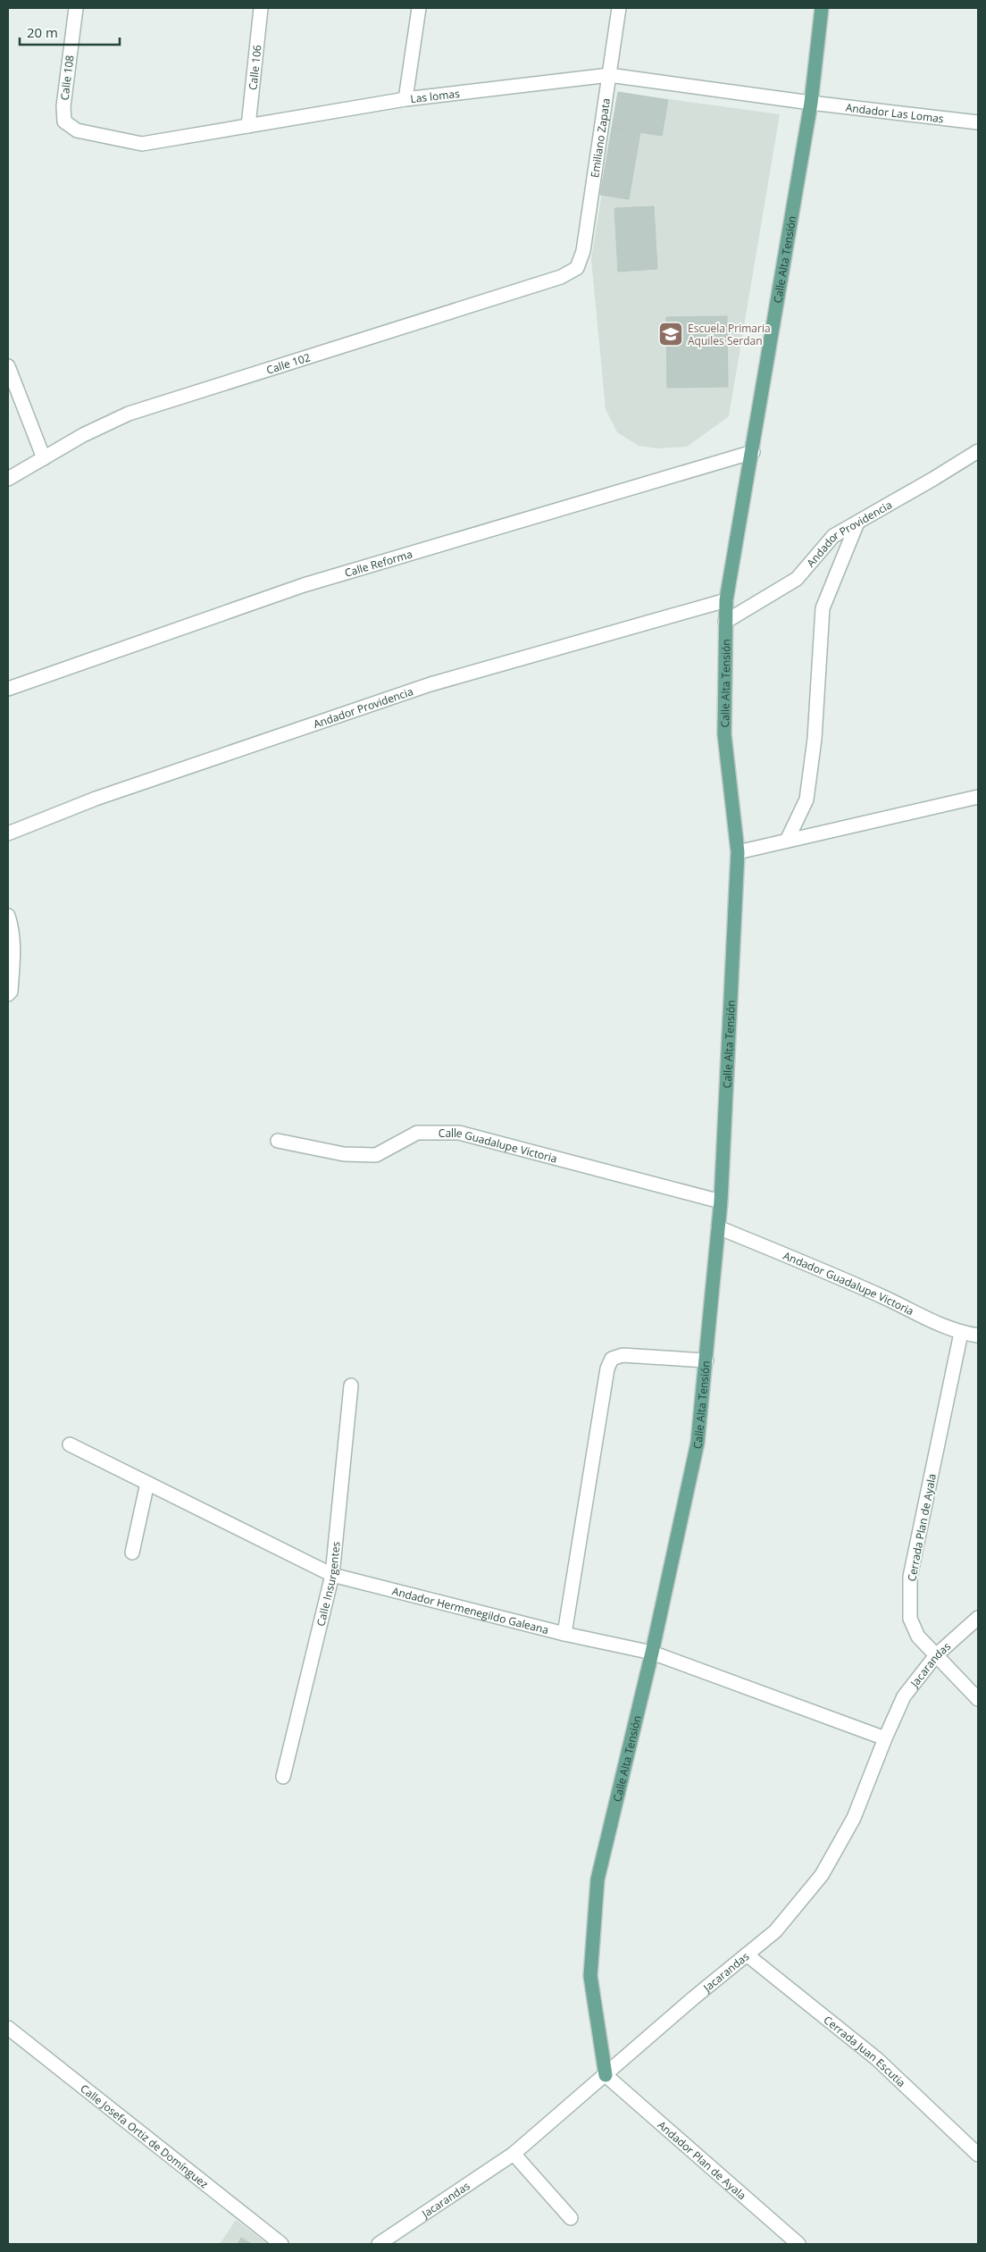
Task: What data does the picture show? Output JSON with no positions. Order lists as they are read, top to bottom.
{
  "streets": {
    "main road": ["Calle Alta Tensión"],
    "street": [
      "Calle 106",
      "Calle 108",
      "Las lomas",
      "Andador Las Lomas",
      "Emiliano Zapata",
      "Calle 102",
      "Andador Providencia",
      "Calle Reforma",
      "Calle Guadalupe Victoria",
      "Andador Guadalupe Victoria",
      "Cerrada Plan de Ayala",
      "Calle Insurgentes",
      "Andador Hermenegildo Galeana",
      "Jacarandas",
      "Cerrada Juan Escutia",
      "Calle Josefa Ortiz de Domínguez",
      "Andador Plan de Ayala"
    ]
  },
  "crossings": [
    ["Calle 106", "Las lomas"],
    ["Calle 108", "Las lomas"],
    ["Las lomas", "Andador Las Lomas"],
    ["Las lomas", "Emiliano Zapata"],
    ["Las lomas", "Calle Alta Tensión"],
    ["Andador Las Lomas", "Calle Alta Tensión"],
    ["Emiliano Zapata", "Calle 102"],
    ["Calle Alta Tensión", "Andador Providencia"],
    ["Calle Alta Tensión", "Calle Reforma"],
    ["Calle Alta Tensión", "Calle Guadalupe Victoria"],
    ["Calle Alta Tensión", "Andador Guadalupe Victoria"],
    ["Calle Alta Tensión", "Andador Hermenegildo Galeana"],
    ["Calle Alta Tensión", "Jacarandas"],
    ["Calle Alta Tensión", "Andador Plan de Ayala"],
    ["Andador Guadalupe Victoria", "Cerrada Plan de Ayala"],
    ["Cerrada Plan de Ayala", "Jacarandas"],
    ["Calle Insurgentes", "Andador Hermenegildo Galeana"],
    ["Andador Hermenegildo Galeana", "Jacarandas"],
    ["Jacarandas", "Cerrada Juan Escutia"],
    ["Jacarandas", "Andador Plan de Ayala"]
  ],
  "places": {
    "school or university": ["Escuela Primaria Aquiles Serdan"]
  },
  "scale_bar": "20 m"
}
